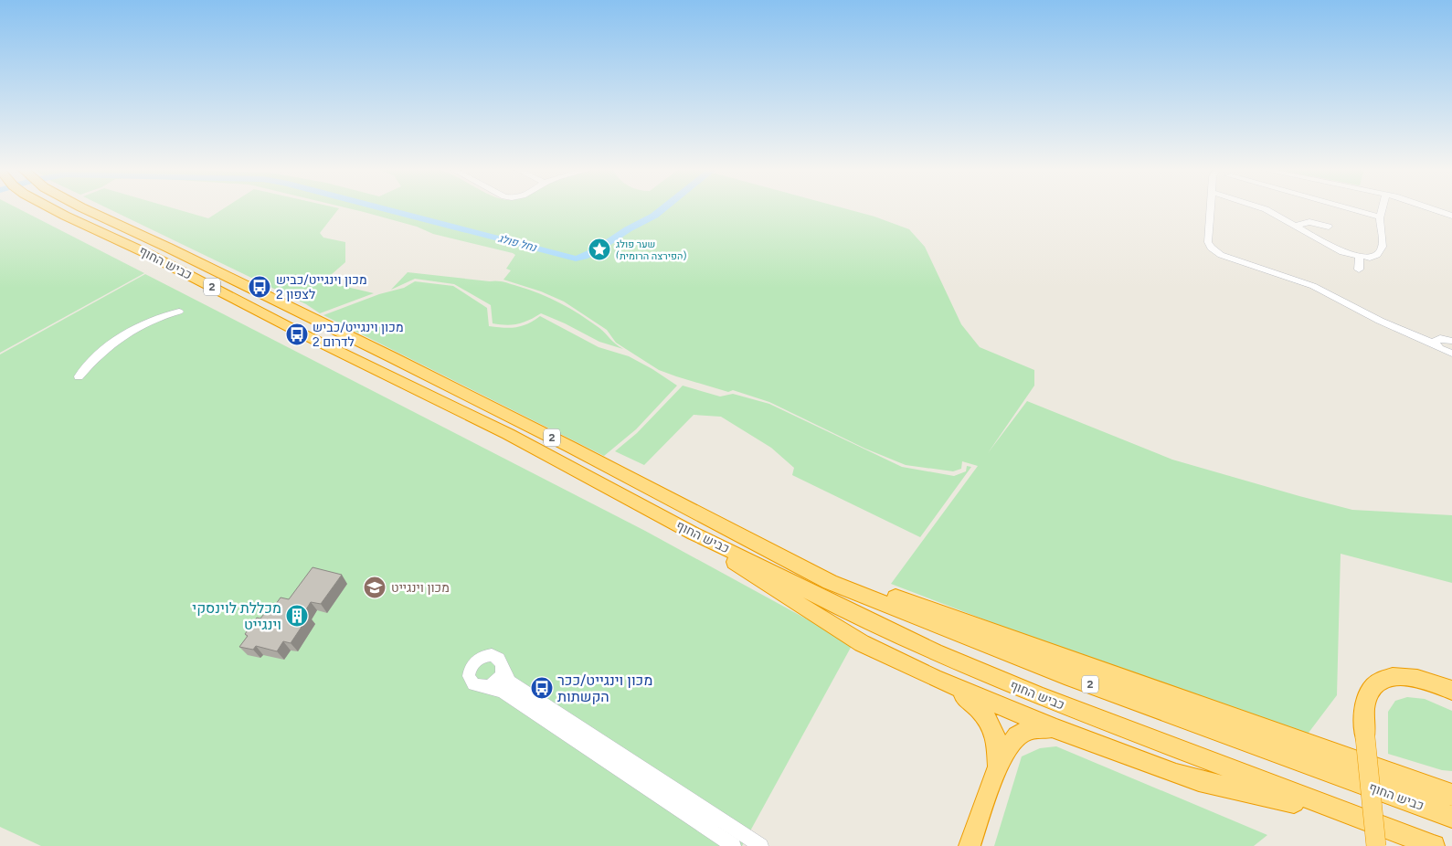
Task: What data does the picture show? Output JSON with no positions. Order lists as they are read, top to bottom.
{
  "streets": {
    "highway": ["כביש החוף", "2"]
  },
  "water": ["נחל פולג"],
  "places": {
    "place": ["שער פולג (הפירצה הרומית)"],
    "bus stop": ["מכון וינגייט/כביש 2 לצפון", "מכון וינגייט/כביש 2 לדרום", "מכון וינגייט/ככר הקשתות"],
    "school or university": ["מכון וינגייט"],
    "building": ["מכללת לוינסקי וינגייט"]
  }
}
